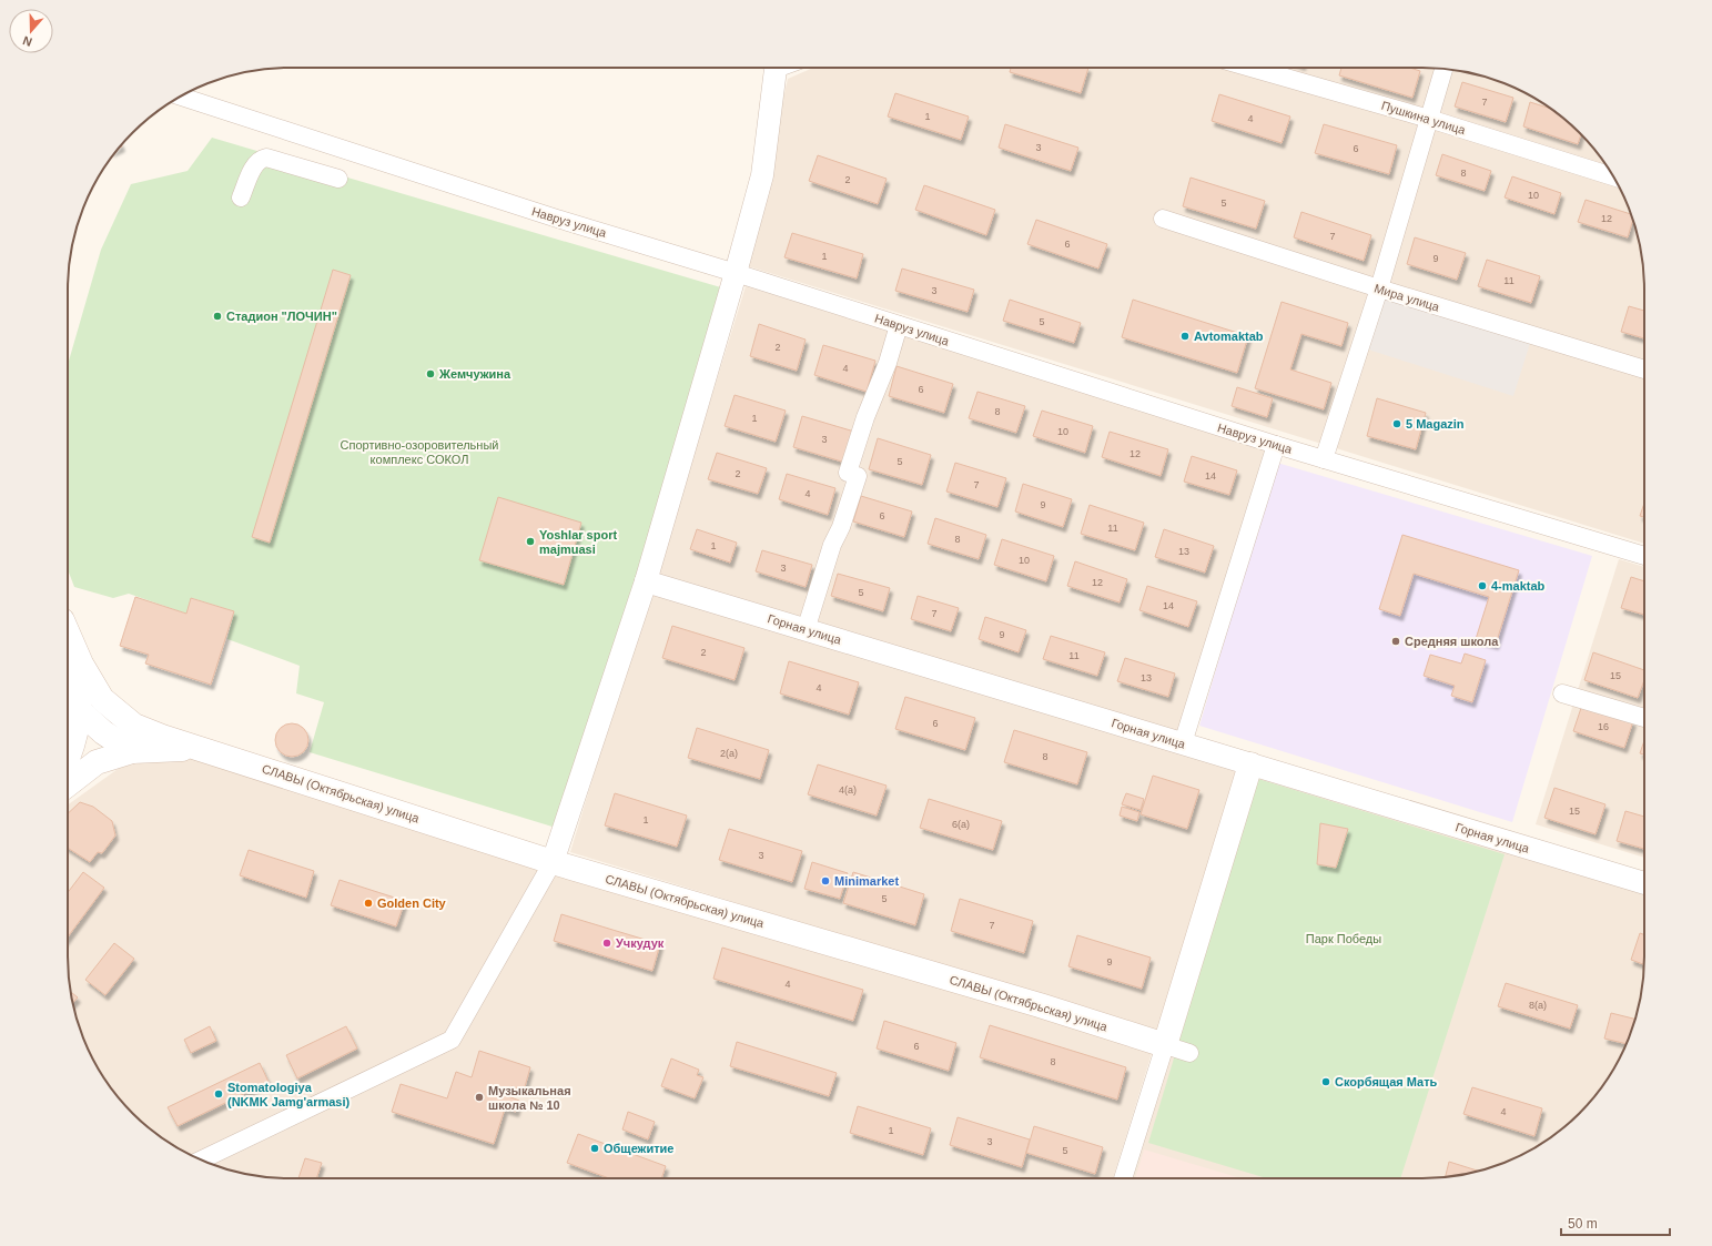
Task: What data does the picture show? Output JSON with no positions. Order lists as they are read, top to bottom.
{
  "streets": {
    "main road": ["СЛАВЫ (Октябрьская) улица"],
    "street": [
      "Пушкина улица",
      "Навруз улица",
      "Мира улица",
      "Горная улица"
    ]
  },
  "parks": ["Спортивно-озоровительный комплекс СОКОЛ", "Парк Победы"],
  "places": [
    "Стадион \"ЛОЧИН\"",
    "Avtomaktab",
    "Жемчужина",
    "5 Magazin",
    "Yoshlar sport majmuasi",
    "4-maktab",
    "Средняя школа",
    "Minimarket",
    "Golden City",
    "Учкудук",
    "Скорбящая Мать",
    "Stomatologiya (NKMK Jamg'armasi)",
    "Музыкальная школа № 10",
    "Общежитие"
  ],
  "house_numbers": [
    "7",
    "1",
    "4",
    "3",
    "6",
    "8",
    "2",
    "10",
    "5",
    "12",
    "7",
    "6",
    "1",
    "9",
    "11",
    "3",
    "5",
    "2",
    "4",
    "6",
    "8",
    "1",
    "10",
    "3",
    "12",
    "5",
    "2",
    "14",
    "7",
    "4",
    "9",
    "6",
    "11",
    "8",
    "1",
    "13",
    "10",
    "3",
    "12",
    "5",
    "14",
    "7",
    "9",
    "2",
    "11",
    "15",
    "13",
    "4",
    "6",
    "16",
    "2(а)",
    "8",
    "4(а)",
    "15",
    "1",
    "6(а)",
    "3",
    "5",
    "7",
    "9",
    "4",
    "8(а)",
    "6",
    "8",
    "4",
    "1",
    "3",
    "5"
  ],
  "scale_bar": "50 m",
  "north": "bottom"
}
